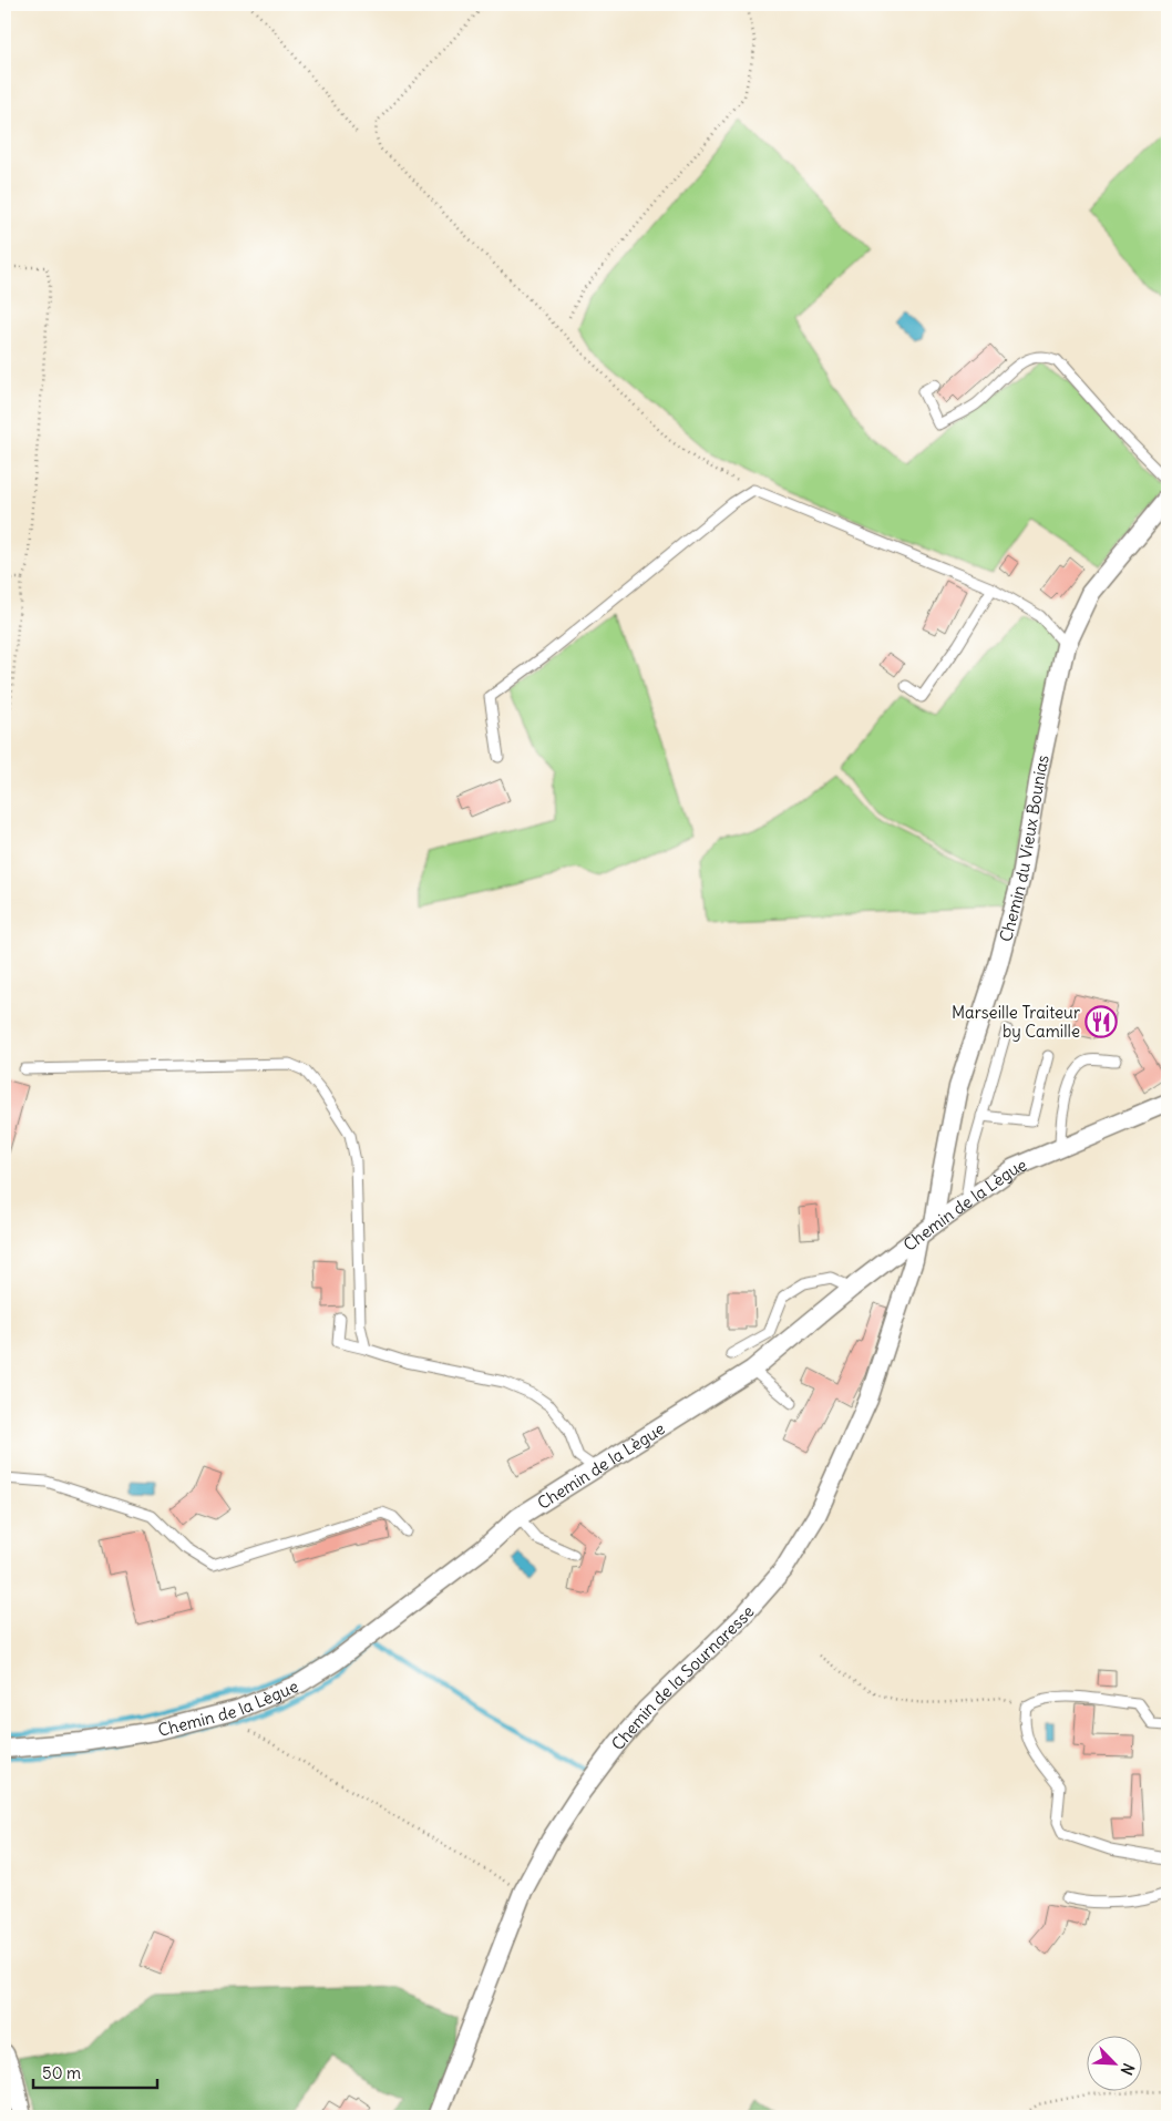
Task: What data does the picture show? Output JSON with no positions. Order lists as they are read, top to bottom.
{
  "streets": {
    "street": ["Chemin du Vieux Bounias", "Chemin de la Lègue", "Chemin de la Sournaresse"]
  },
  "crossings": [
    ["Chemin du Vieux Bounias", "Chemin de la Lègue"],
    ["Chemin de la Lègue", "Chemin de la Sournaresse"]
  ],
  "places": {
    "restaurant": ["Marseille Traiteur by Camille"]
  },
  "scale_bar": "50 m",
  "north": "bottom right"
}
